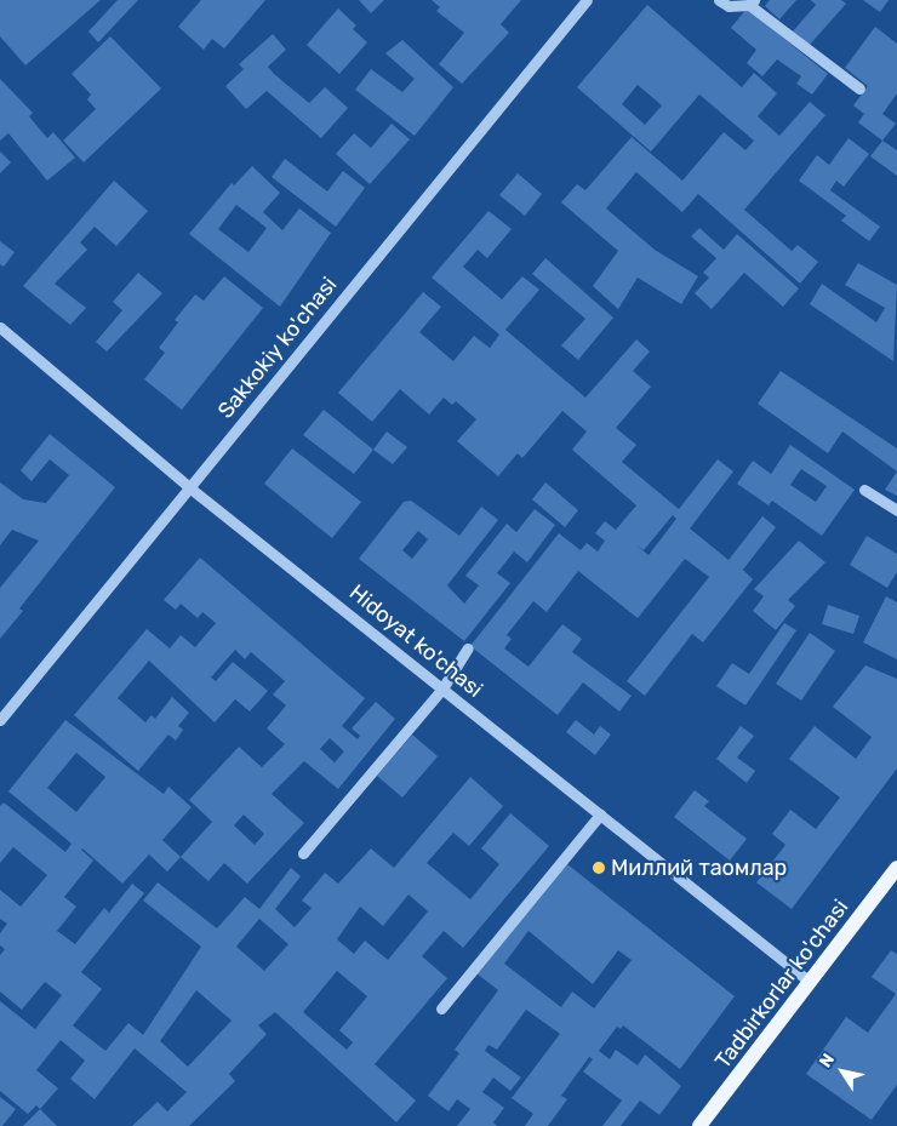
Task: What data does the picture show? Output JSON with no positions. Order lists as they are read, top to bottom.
{
  "streets": {
    "main road": ["Tadbirkorlar ko'chasi"],
    "street": ["Sakkokiy ko'chasi", "Hidoyat ko'chasi"]
  },
  "crossings": [
    ["Sakkokiy ko'chasi", "Hidoyat ko'chasi"],
    ["Hidoyat ko'chasi", "Tadbirkorlar ko'chasi"]
  ],
  "places": ["Миллий таомлар"],
  "north": "top left"
}
